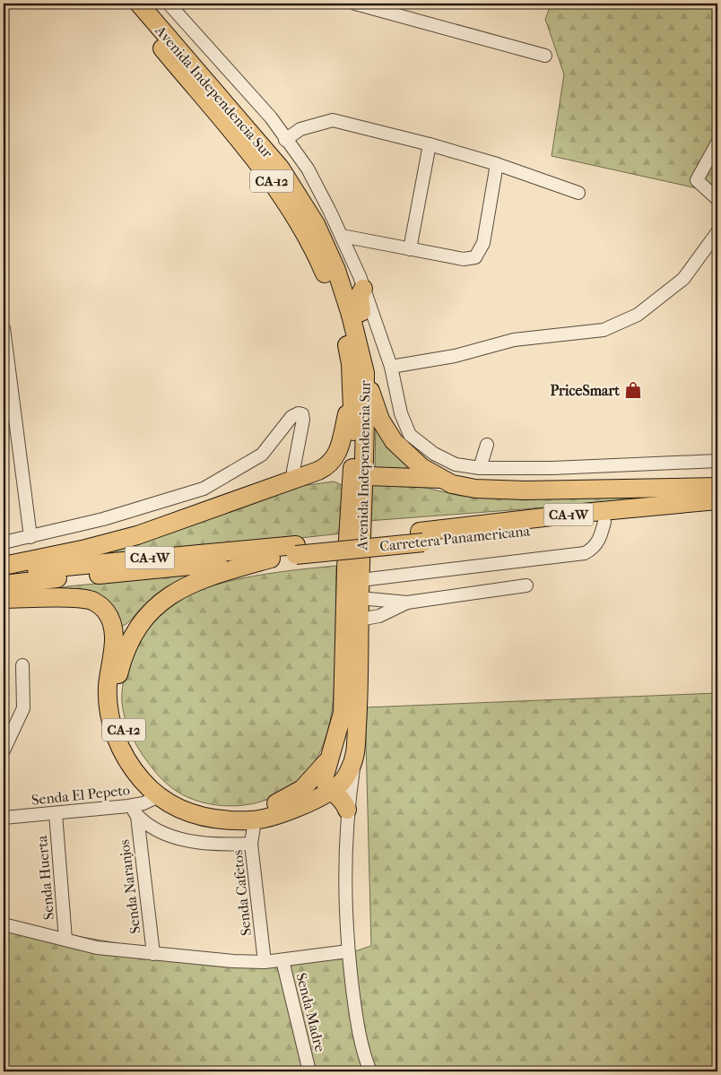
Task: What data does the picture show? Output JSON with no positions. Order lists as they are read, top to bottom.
{
  "streets": {
    "highway": [
      "Avenida Independencia Sur",
      "CA-12",
      "CA-1W",
      "Carretera Panamericana"
    ],
    "street": [
      "Senda El Pepeto",
      "Senda Huerta",
      "Senda Naranjos",
      "Senda Cafetos",
      "Senda Madre"
    ]
  },
  "crossings": [
    ["Avenida Independencia Sur", "CA-12"],
    ["CA-12", "Carretera Panamericana"],
    ["CA-12", "Senda El Pepeto"],
    ["CA-12", "Senda Cafetos"],
    ["Senda El Pepeto", "Senda Huerta"]
  ],
  "places": {
    "shop": ["PriceSmart"]
  }
}
